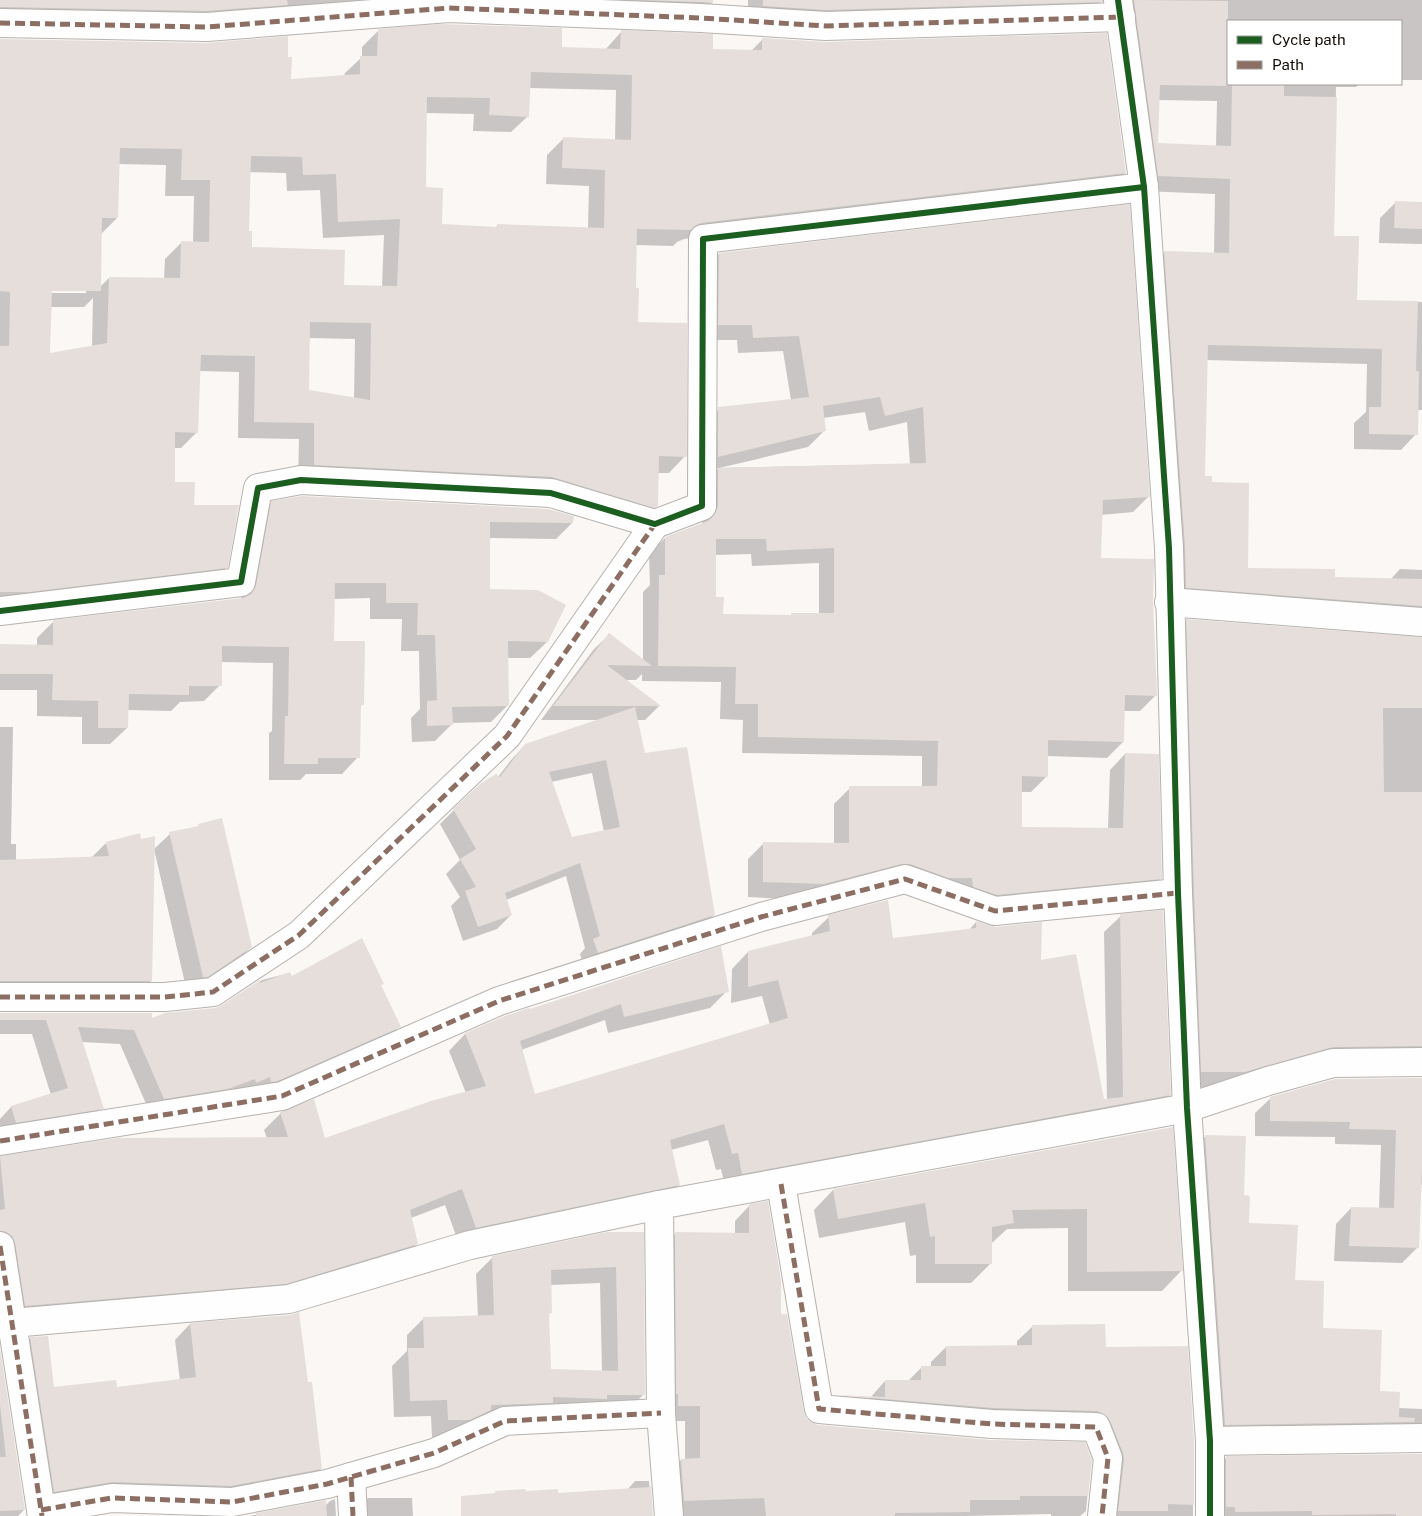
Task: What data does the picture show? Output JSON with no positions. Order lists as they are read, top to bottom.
{
  "legend": ["Cycle path", "Path"]
}
